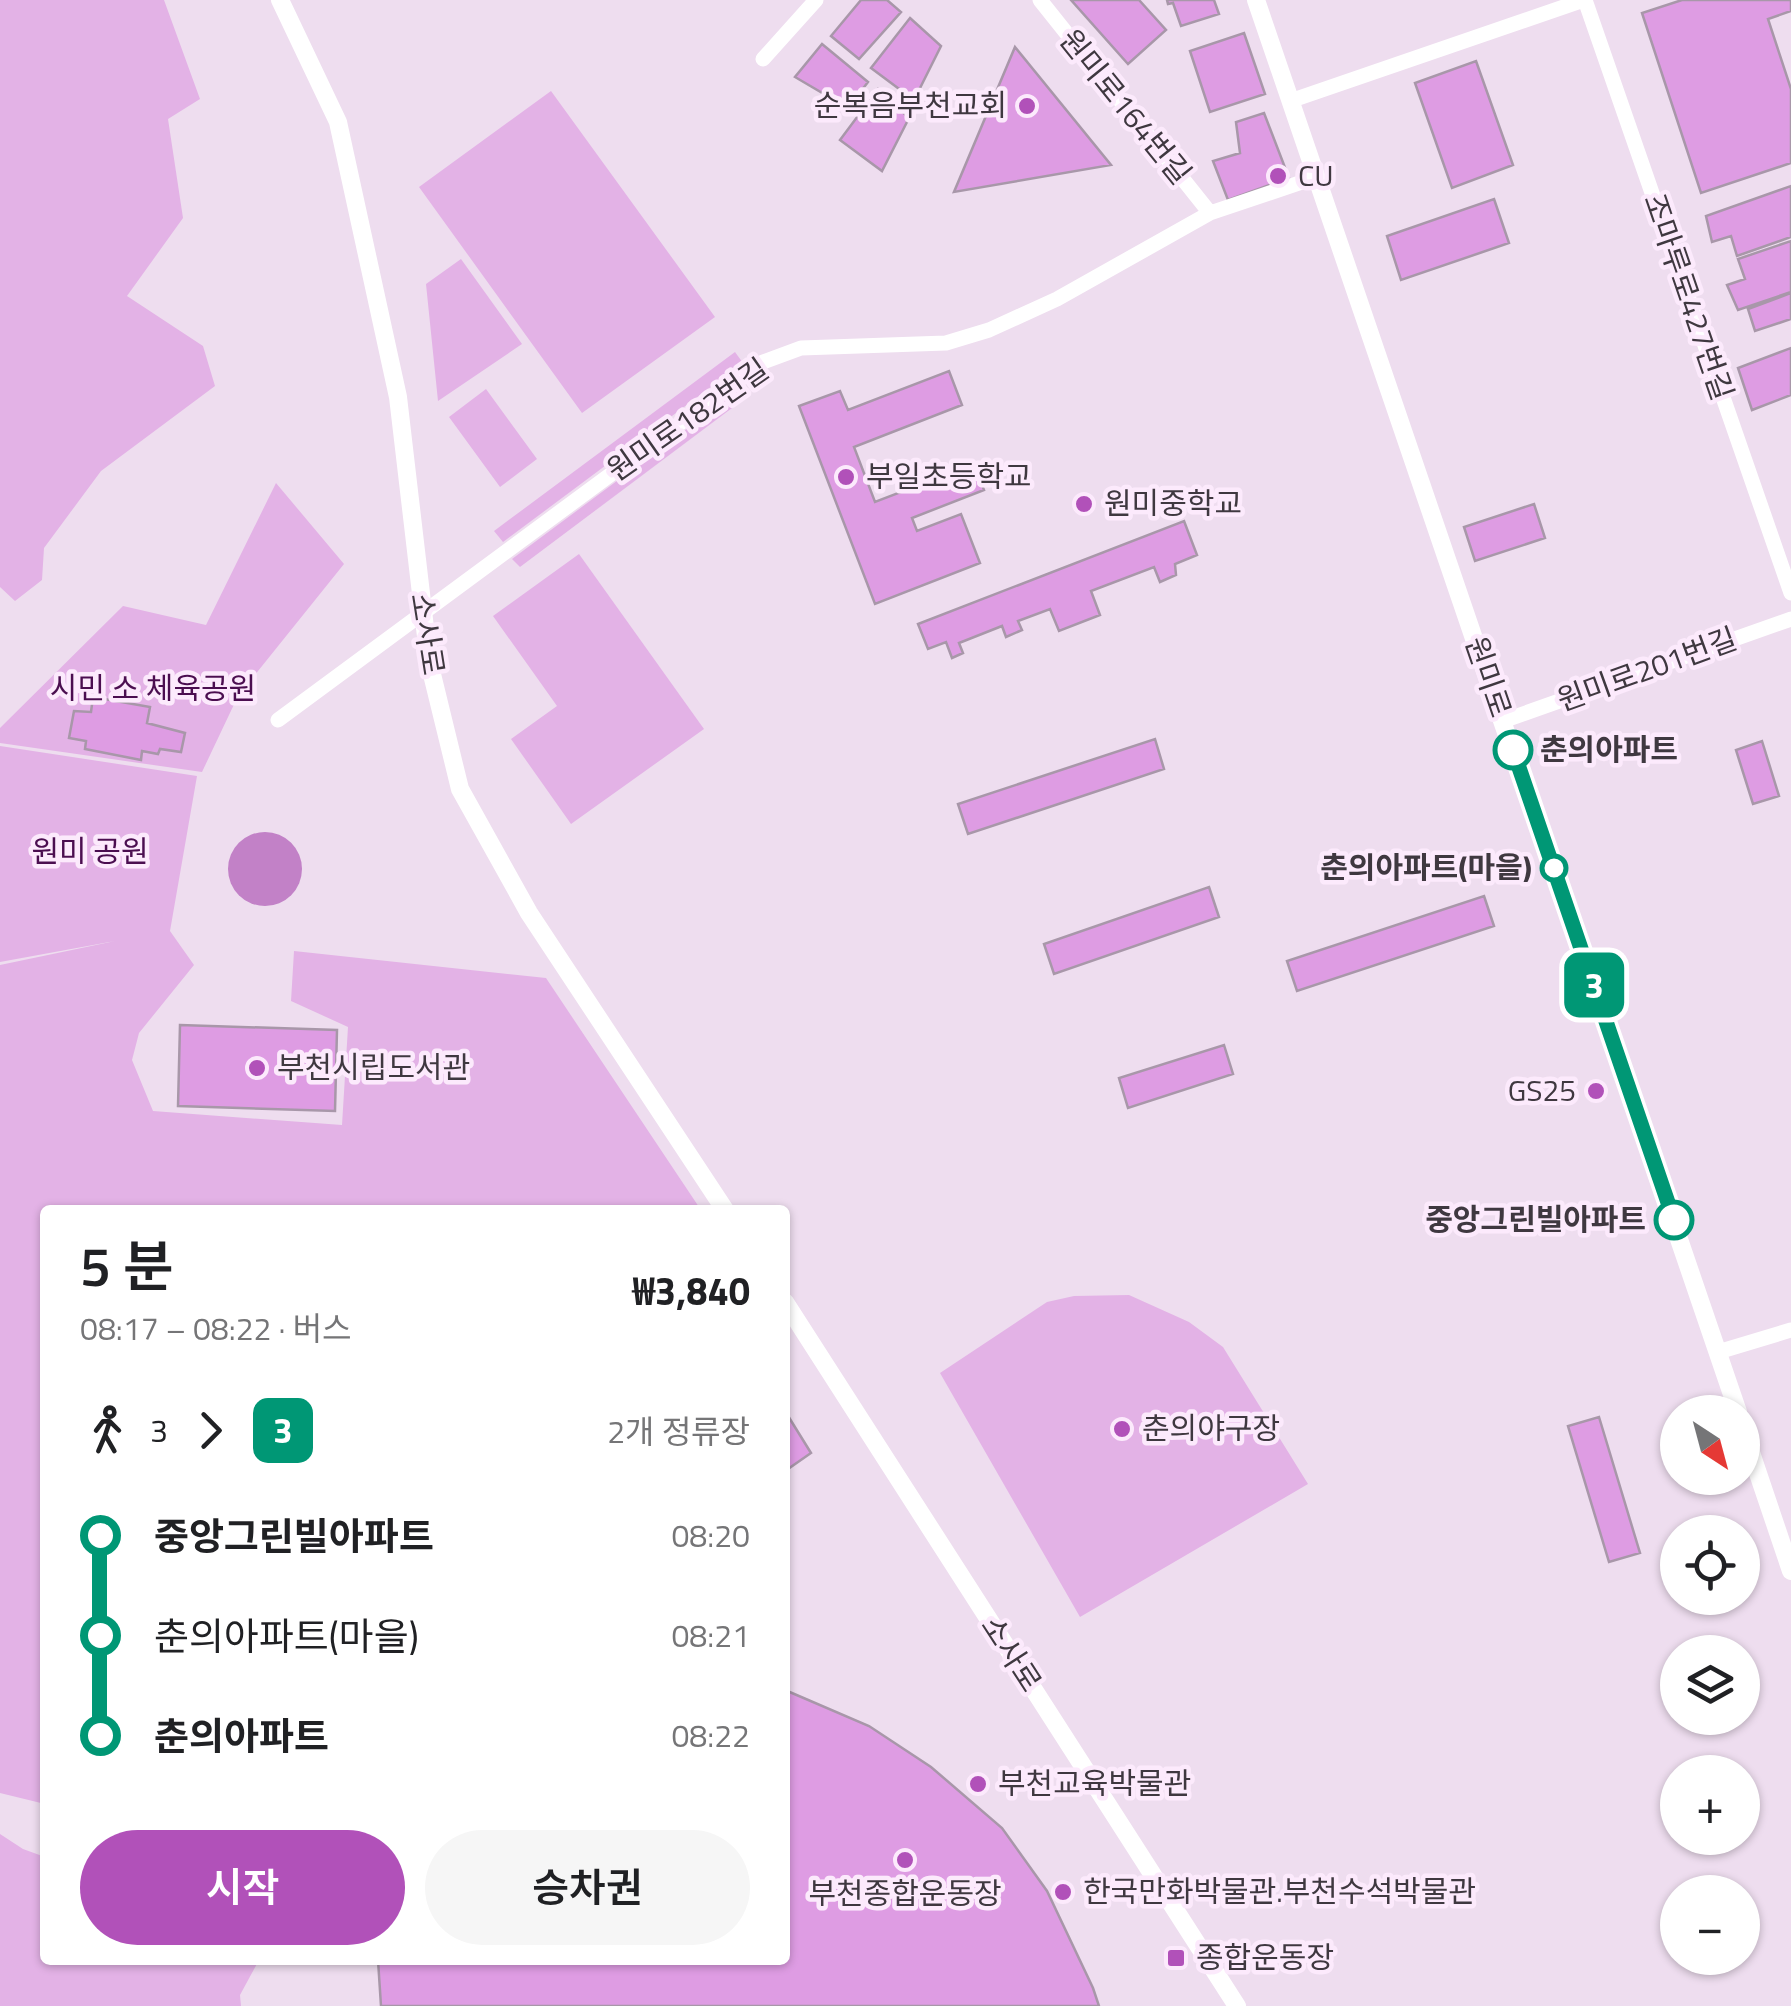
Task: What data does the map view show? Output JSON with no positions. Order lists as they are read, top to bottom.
{
  "streets": {
    "street": [
      "원미로164번길",
      "조마루로427번길",
      "원미로182번길",
      "소사로",
      "원미로201번길",
      "원미로"
    ]
  },
  "crossings": [
    ["원미로164번길", "원미로182번길"],
    ["원미로182번길", "원미로"],
    ["원미로201번길", "원미로"]
  ],
  "parks": ["시민 소 체육공원", "원미 공원"],
  "places": {
    "other": [
      "순복음부천교회",
      "CU",
      "부일초등학교",
      "원미중학교",
      "춘의아파트",
      "춘의아파트(마을)",
      "부천시립도서관",
      "GS25",
      "중앙그린빌아파트",
      "춘의야구장",
      "부천교육박물관",
      "부천종합운동장",
      "한국만화박물관.부천수석박물관"
    ],
    "transit": ["종합운동장"]
  },
  "lines": ["bus line 3"],
  "north": "bottom right",
  "page": {
    "on_map": "3",
    "heading": ["5 분", "08:17 – 08:22 · 버스", "₩3,840"],
    "legs": ["3", "3", "2개 정류장"],
    "map_buttons": ["+", "−"],
    "list": [
      {
        "name": "중앙그린빌아파트",
        "value": "08:20"
      },
      {
        "name": "춘의아파트(마을)",
        "value": "08:21"
      },
      {
        "name": "춘의아파트",
        "value": "08:22"
      }
    ],
    "buttons": ["시작", "승차권"]
  }
}
